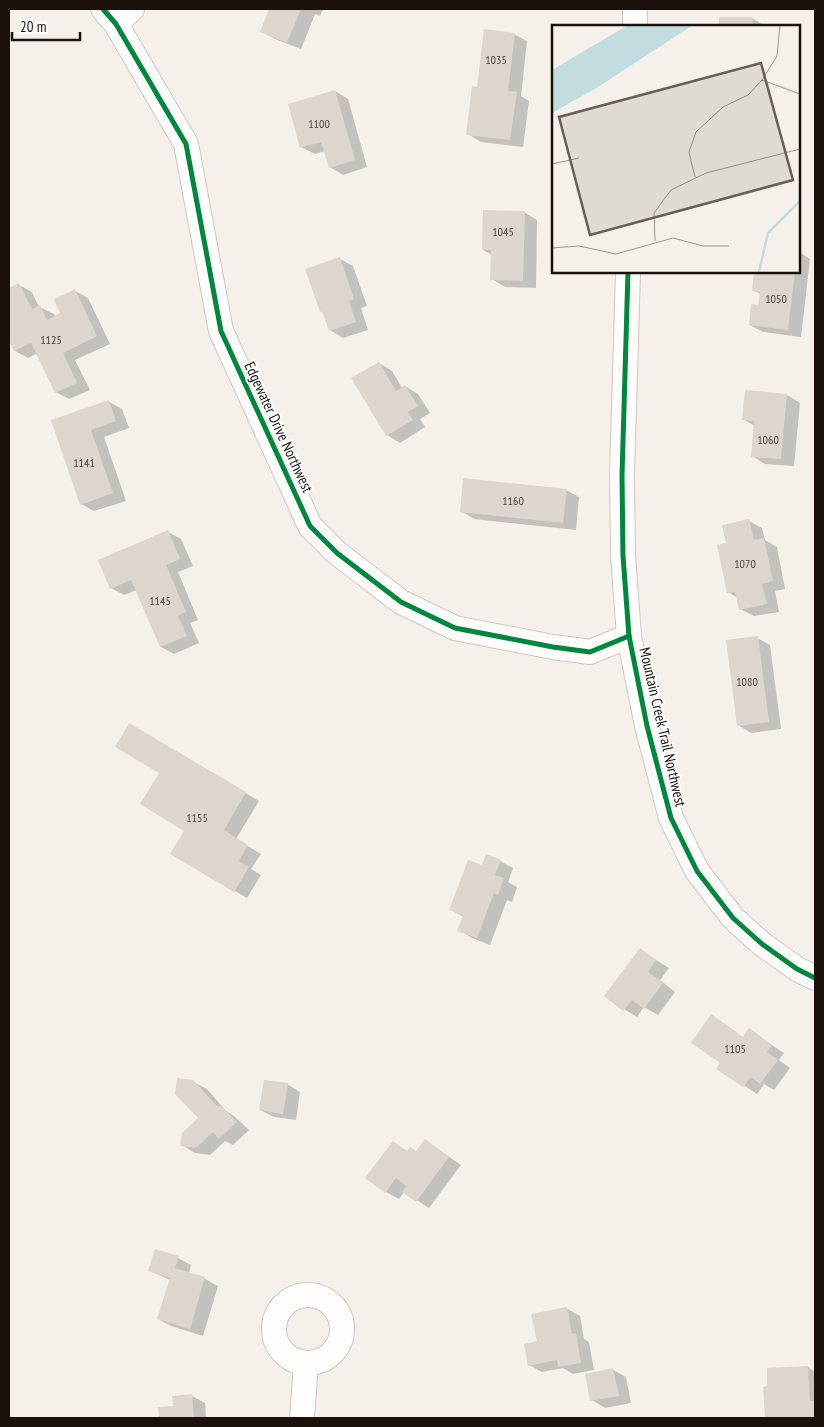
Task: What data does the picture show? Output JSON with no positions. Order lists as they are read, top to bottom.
{
  "streets": {
    "street": ["Edgewater Drive Northwest", "Mountain Creek Trail Northwest"]
  },
  "crossings": [
    ["Edgewater Drive Northwest", "Mountain Creek Trail Northwest"]
  ],
  "house_numbers": [
    "1035",
    "1100",
    "1045",
    "1050",
    "1125",
    "1060",
    "1141",
    "1160",
    "1070",
    "1145",
    "1080",
    "1155",
    "1105"
  ],
  "scale_bar": "20 m"
}
